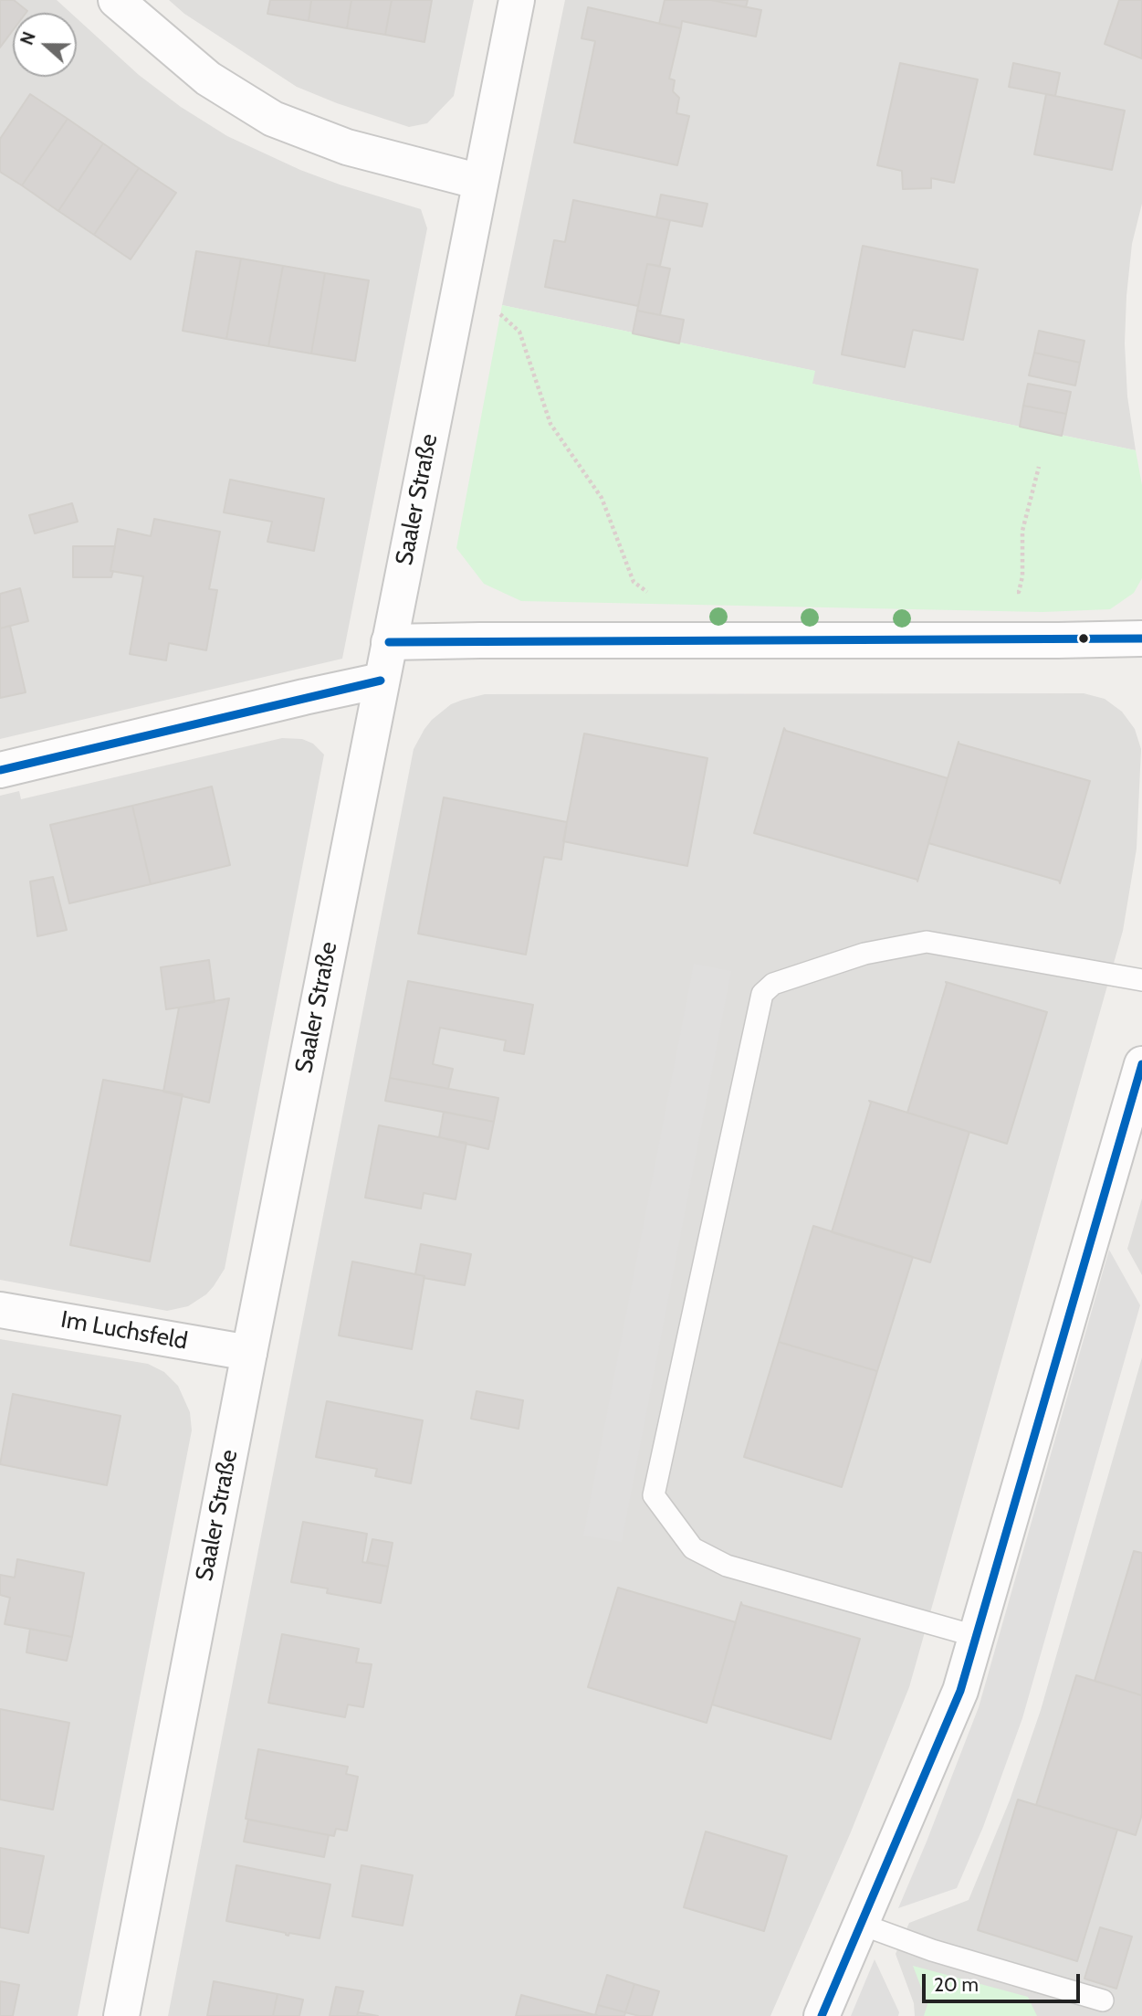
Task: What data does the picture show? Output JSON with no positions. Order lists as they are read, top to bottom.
{
  "streets": {
    "street": ["Saaler Straße", "Im Luchsfeld"]
  },
  "crossings": [
    ["Saaler Straße", "Im Luchsfeld"]
  ],
  "scale_bar": "20 m",
  "north": "left"
}
